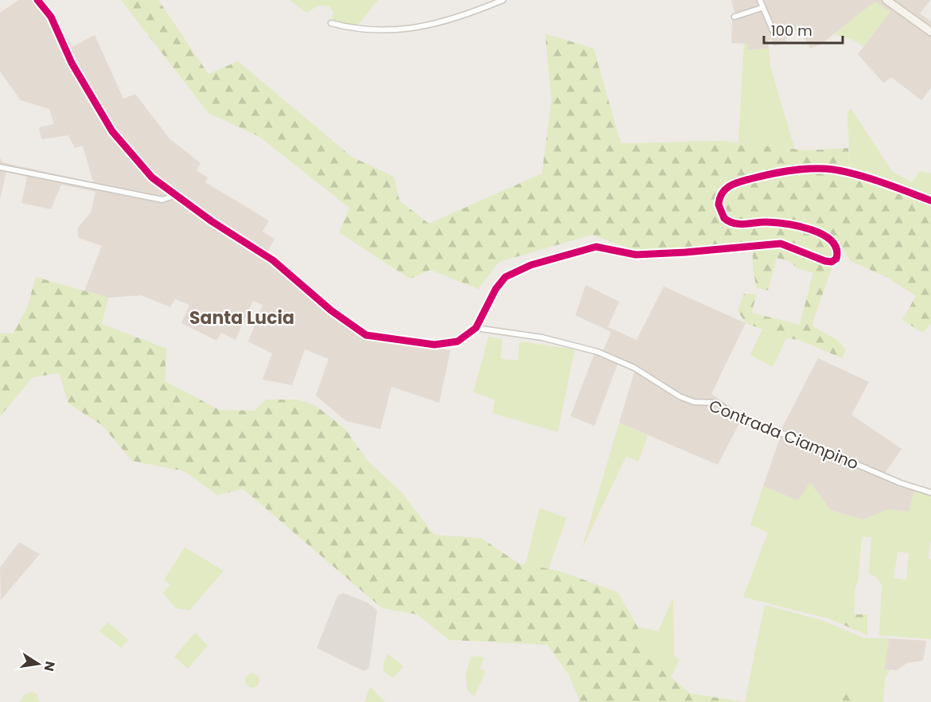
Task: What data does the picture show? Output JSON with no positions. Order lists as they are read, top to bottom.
{
  "streets": {
    "street": ["Contrada Ciampino"]
  },
  "districts": ["Santa Lucia"],
  "scale_bar": "100 m",
  "north": "right"
}
